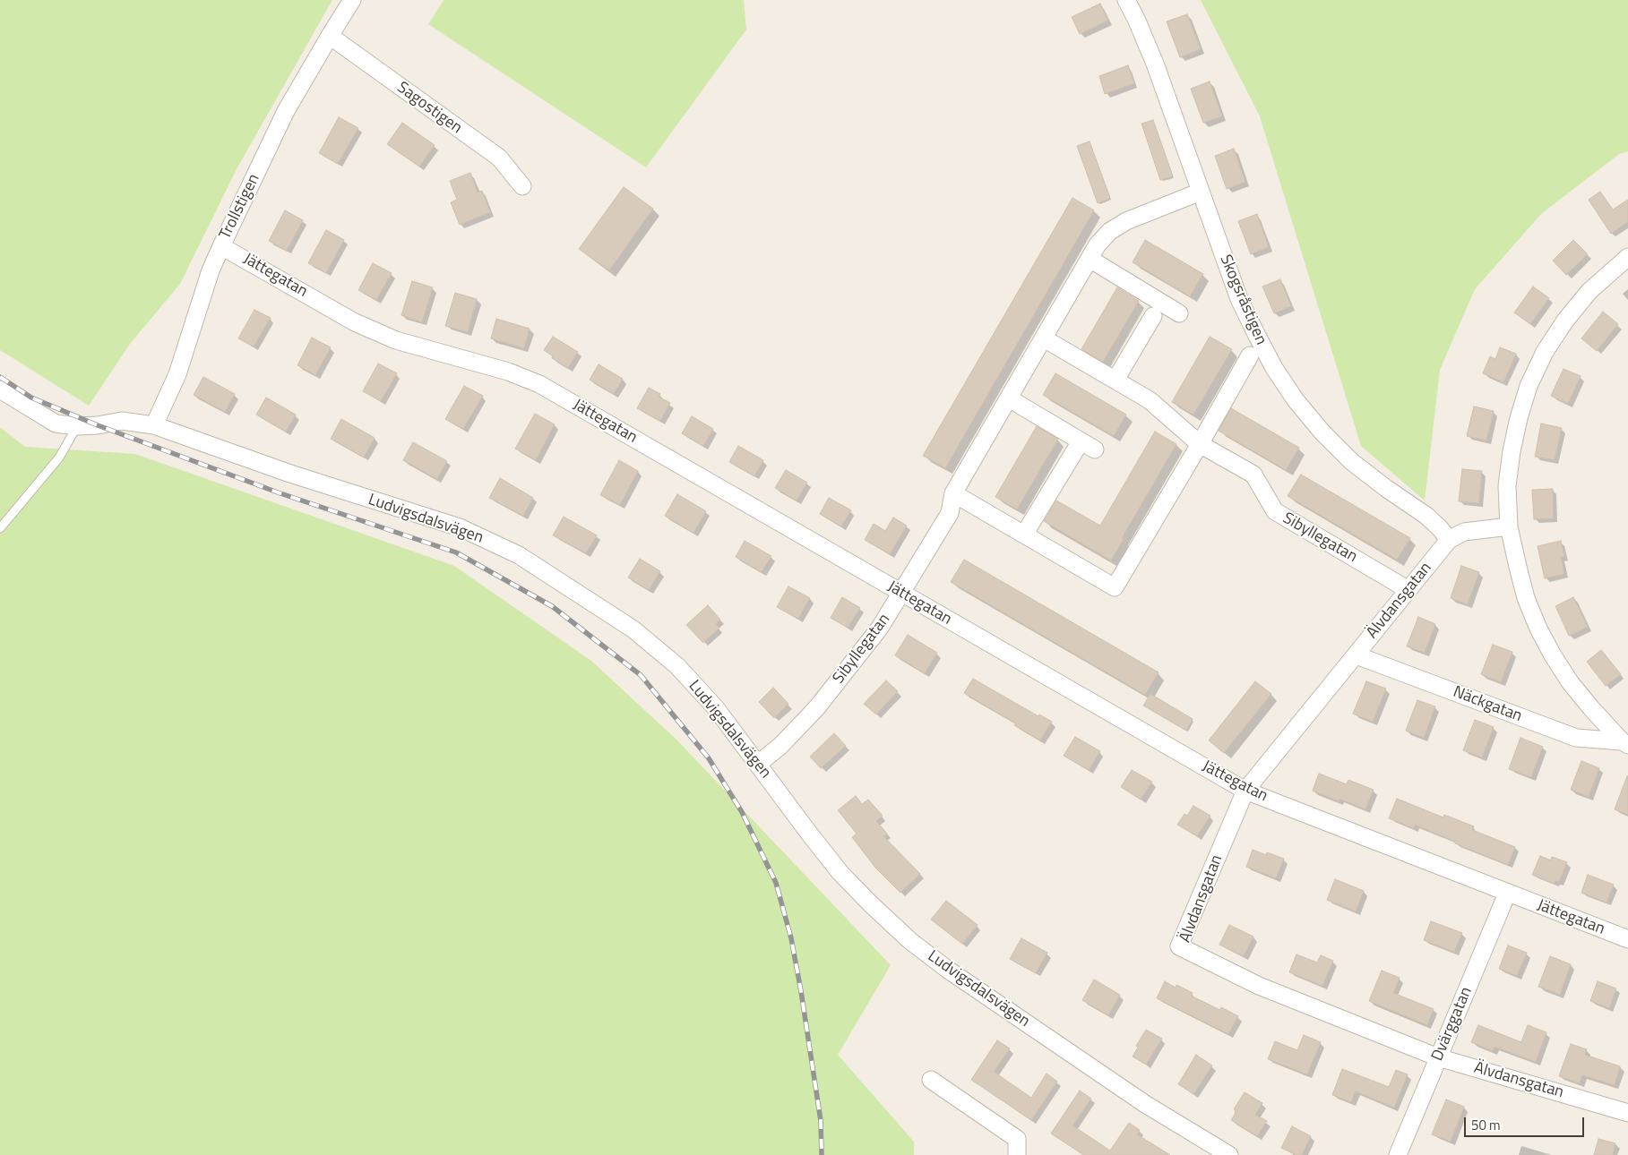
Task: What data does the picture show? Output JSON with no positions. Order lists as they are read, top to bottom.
{
  "streets": {
    "street": [
      "Sagostigen",
      "Trollstigen",
      "Jättegatan",
      "Skogsråstigen",
      "Ludvigsdalsvägen",
      "Sibyllegatan",
      "Älvdansgatan",
      "Näckgatan",
      "Dvärggatan"
    ]
  },
  "crossings": [
    ["Sagostigen", "Trollstigen"],
    ["Trollstigen", "Jättegatan"],
    ["Trollstigen", "Ludvigsdalsvägen"],
    ["Jättegatan", "Sibyllegatan"],
    ["Jättegatan", "Älvdansgatan"],
    ["Jättegatan", "Dvärggatan"],
    ["Skogsråstigen", "Sibyllegatan"],
    ["Skogsråstigen", "Älvdansgatan"],
    ["Ludvigsdalsvägen", "Sibyllegatan"],
    ["Sibyllegatan", "Älvdansgatan"],
    ["Älvdansgatan", "Näckgatan"],
    ["Älvdansgatan", "Dvärggatan"]
  ],
  "scale_bar": "50 m"
}
